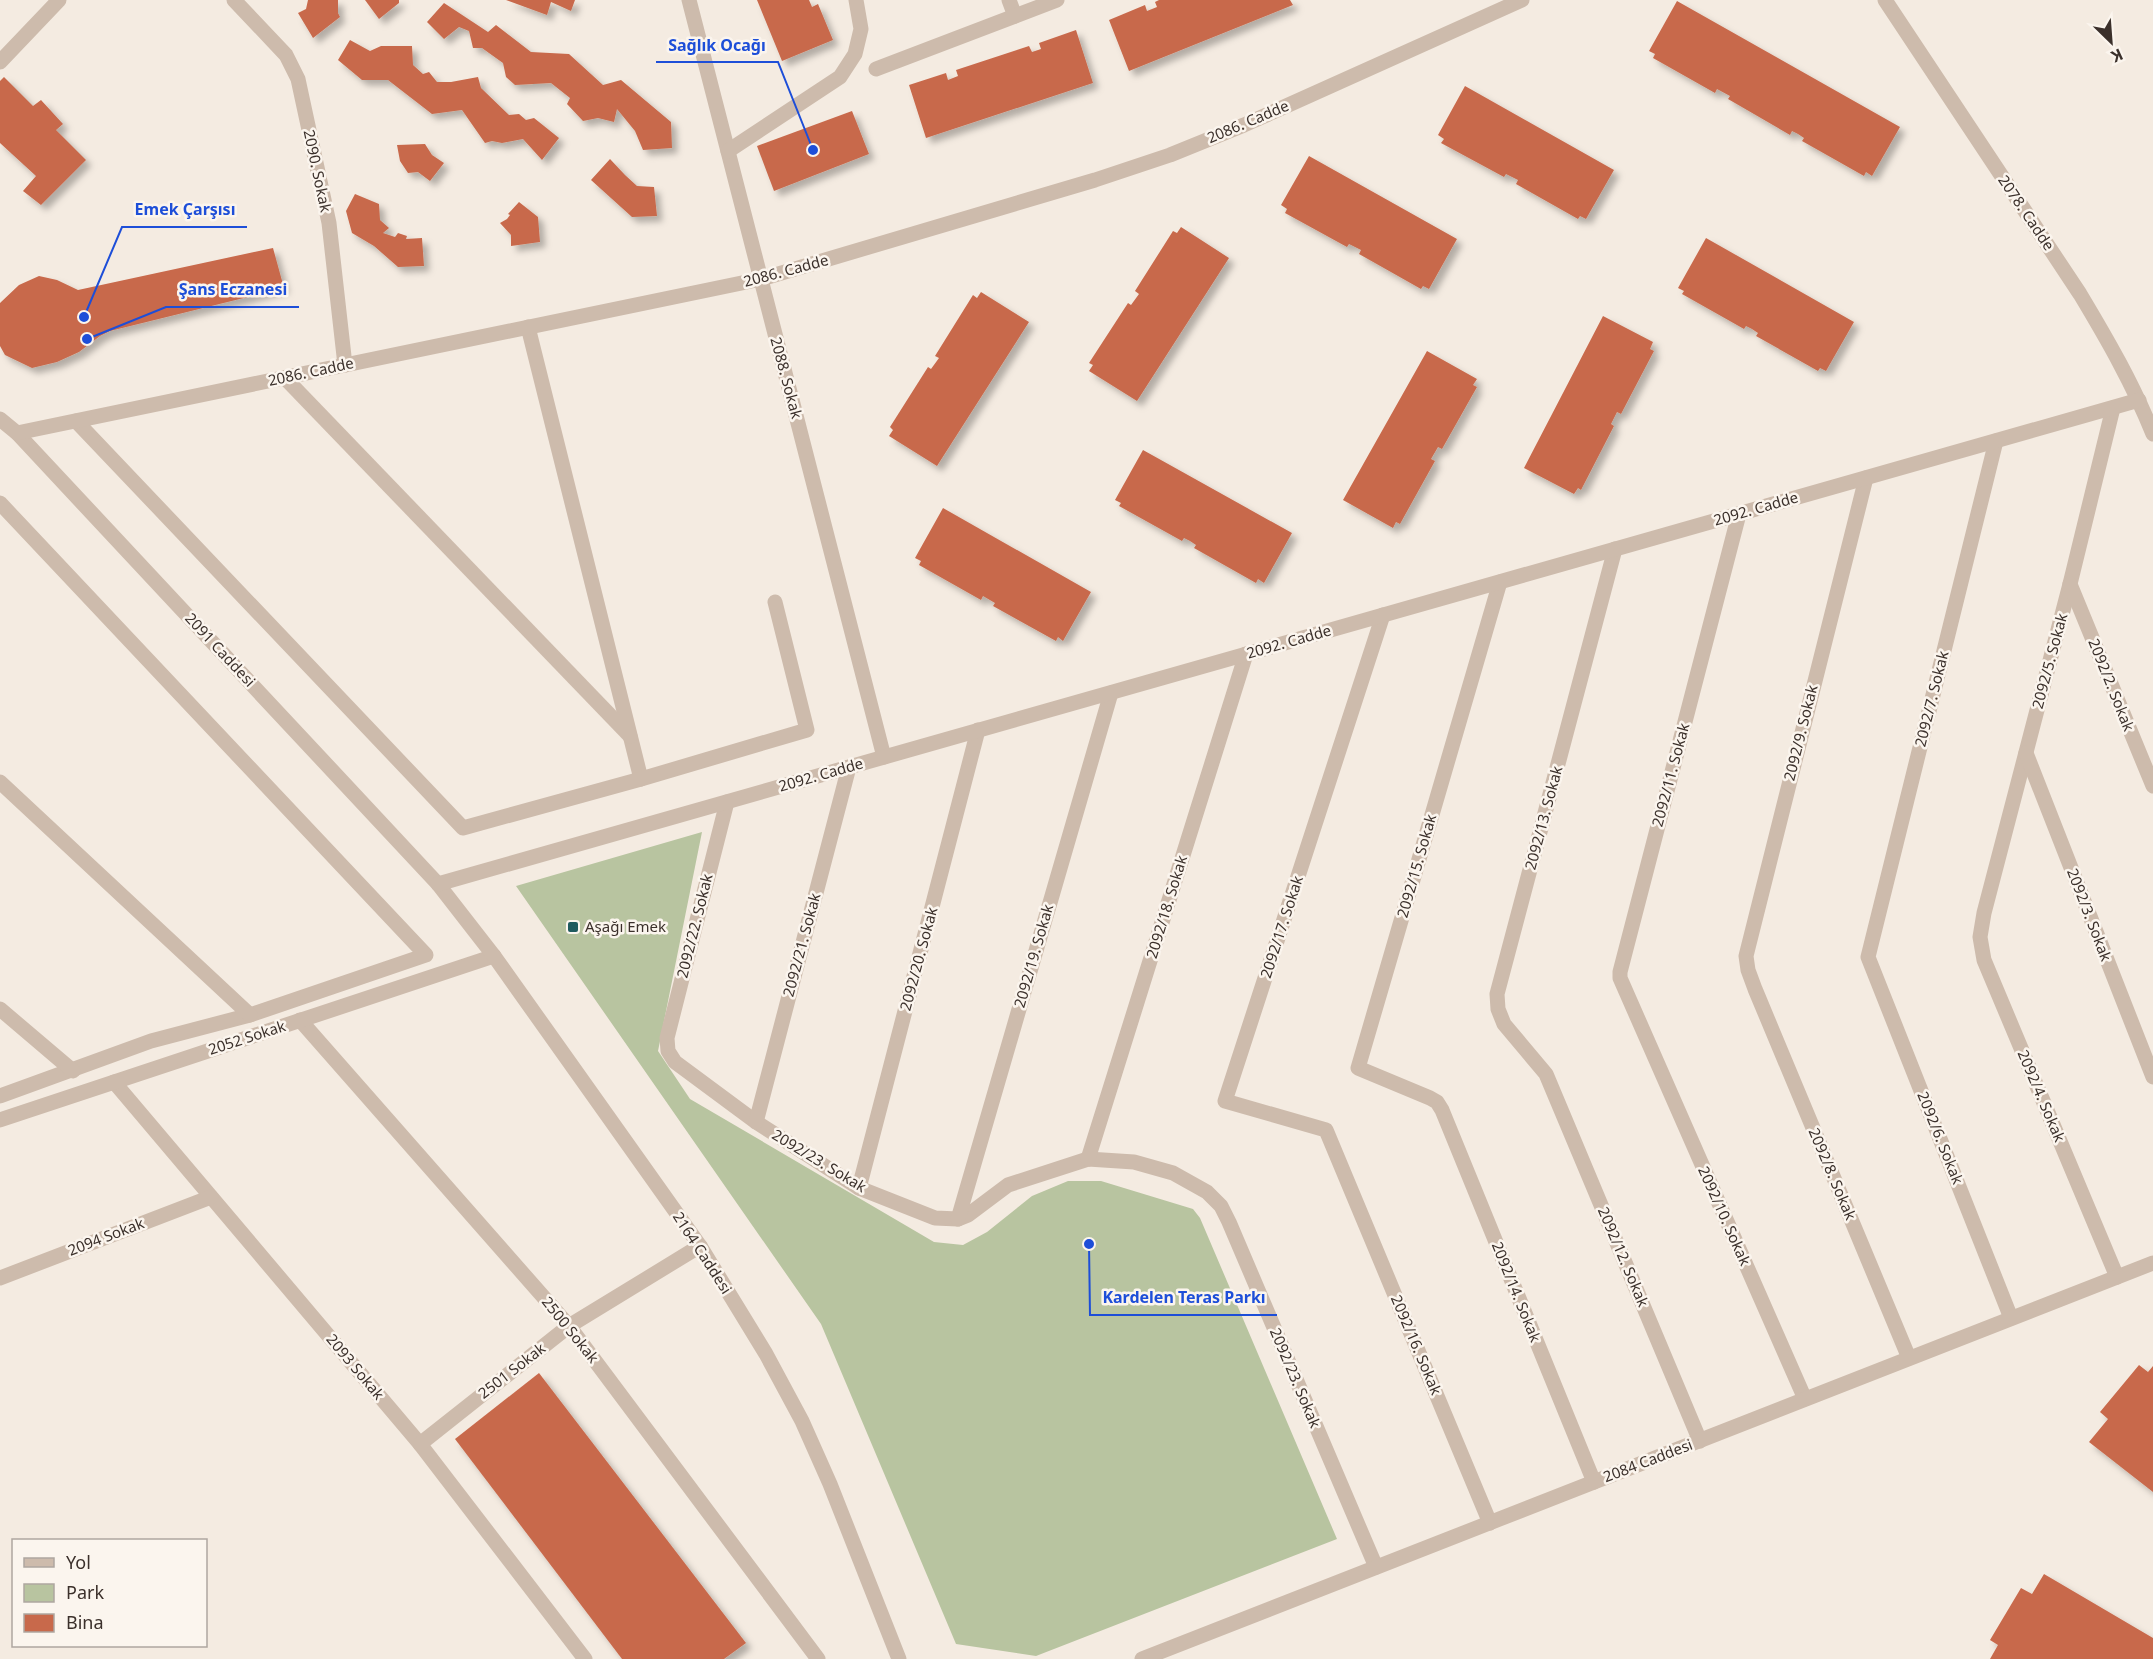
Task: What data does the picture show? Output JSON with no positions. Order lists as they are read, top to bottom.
{
  "streets": {
    "street": [
      "2086. Cadde",
      "2090. Sokak",
      "2078. Cadde",
      "2088. Sokak",
      "2092. Cadde",
      "2091 Caddesi",
      "2092/5. Sokak",
      "2092/2. Sokak",
      "2092/7. Sokak",
      "2092/9. Sokak",
      "2092/11. Sokak",
      "2092/13. Sokak",
      "2092/15. Sokak",
      "2092/18. Sokak",
      "2092/3. Sokak",
      "2092/22. Sokak",
      "2092/17. Sokak",
      "2092/21. Sokak",
      "2092/19. Sokak",
      "2092/20. Sokak",
      "2052 Sokak",
      "2092/4. Sokak",
      "2092/6. Sokak",
      "2092/23. Sokak",
      "2092/8. Sokak",
      "2092/10. Sokak",
      "2094 Sokak",
      "2164 Caddesi",
      "2092/12. Sokak",
      "2092/14. Sokak",
      "2500 Sokak",
      "2092/16. Sokak",
      "2093 Sokak",
      "2501 Sokak",
      "2084 Caddesi"
    ]
  },
  "crossings": [
    ["2086. Cadde", "2090. Sokak"],
    ["2086. Cadde", "2088. Sokak"],
    ["2086. Cadde", "2091 Caddesi"],
    ["2078. Cadde", "2092. Cadde"],
    ["2088. Sokak", "2092. Cadde"],
    ["2092. Cadde", "2091 Caddesi"],
    ["2092. Cadde", "2092/5. Sokak"],
    ["2092. Cadde", "2092/7. Sokak"],
    ["2092. Cadde", "2092/9. Sokak"],
    ["2092. Cadde", "2092/11. Sokak"],
    ["2092. Cadde", "2092/13. Sokak"],
    ["2092. Cadde", "2092/15. Sokak"],
    ["2092. Cadde", "2092/18. Sokak"],
    ["2092. Cadde", "2092/22. Sokak"],
    ["2092. Cadde", "2092/17. Sokak"],
    ["2092. Cadde", "2092/21. Sokak"],
    ["2092. Cadde", "2092/19. Sokak"],
    ["2092. Cadde", "2092/20. Sokak"],
    ["2092. Cadde", "2164 Caddesi"],
    ["2091 Caddesi", "2164 Caddesi"],
    ["2092/5. Sokak", "2092/2. Sokak"],
    ["2092/5. Sokak", "2092/3. Sokak"],
    ["2092/5. Sokak", "2092/4. Sokak"],
    ["2092/7. Sokak", "2092/6. Sokak"],
    ["2092/9. Sokak", "2092/8. Sokak"],
    ["2092/11. Sokak", "2092/10. Sokak"],
    ["2092/13. Sokak", "2092/12. Sokak"],
    ["2092/15. Sokak", "2092/14. Sokak"],
    ["2092/18. Sokak", "2092/23. Sokak"],
    ["2092/22. Sokak", "2092/23. Sokak"],
    ["2092/17. Sokak", "2092/16. Sokak"],
    ["2092/21. Sokak", "2092/23. Sokak"],
    ["2092/19. Sokak", "2092/23. Sokak"],
    ["2092/20. Sokak", "2092/23. Sokak"],
    ["2052 Sokak", "2164 Caddesi"],
    ["2052 Sokak", "2500 Sokak"],
    ["2052 Sokak", "2093 Sokak"],
    ["2092/4. Sokak", "2084 Caddesi"],
    ["2092/6. Sokak", "2084 Caddesi"],
    ["2092/23. Sokak", "2084 Caddesi"],
    ["2092/8. Sokak", "2084 Caddesi"],
    ["2092/10. Sokak", "2084 Caddesi"],
    ["2094 Sokak", "2093 Sokak"],
    ["2164 Caddesi", "2501 Sokak"],
    ["2092/12. Sokak", "2084 Caddesi"],
    ["2092/14. Sokak", "2084 Caddesi"],
    ["2500 Sokak", "2501 Sokak"],
    ["2092/16. Sokak", "2084 Caddesi"],
    ["2093 Sokak", "2501 Sokak"]
  ],
  "places": {
    "other": [
      "Sağlık Ocağı",
      "Emek Çarşısı",
      "Şans Eczanesi",
      "Kardelen Teras Parkı"
    ],
    "transit": ["Aşağı Emek"]
  },
  "legend": ["Yol", "Park", "Bina"],
  "north": "bottom right"
}
